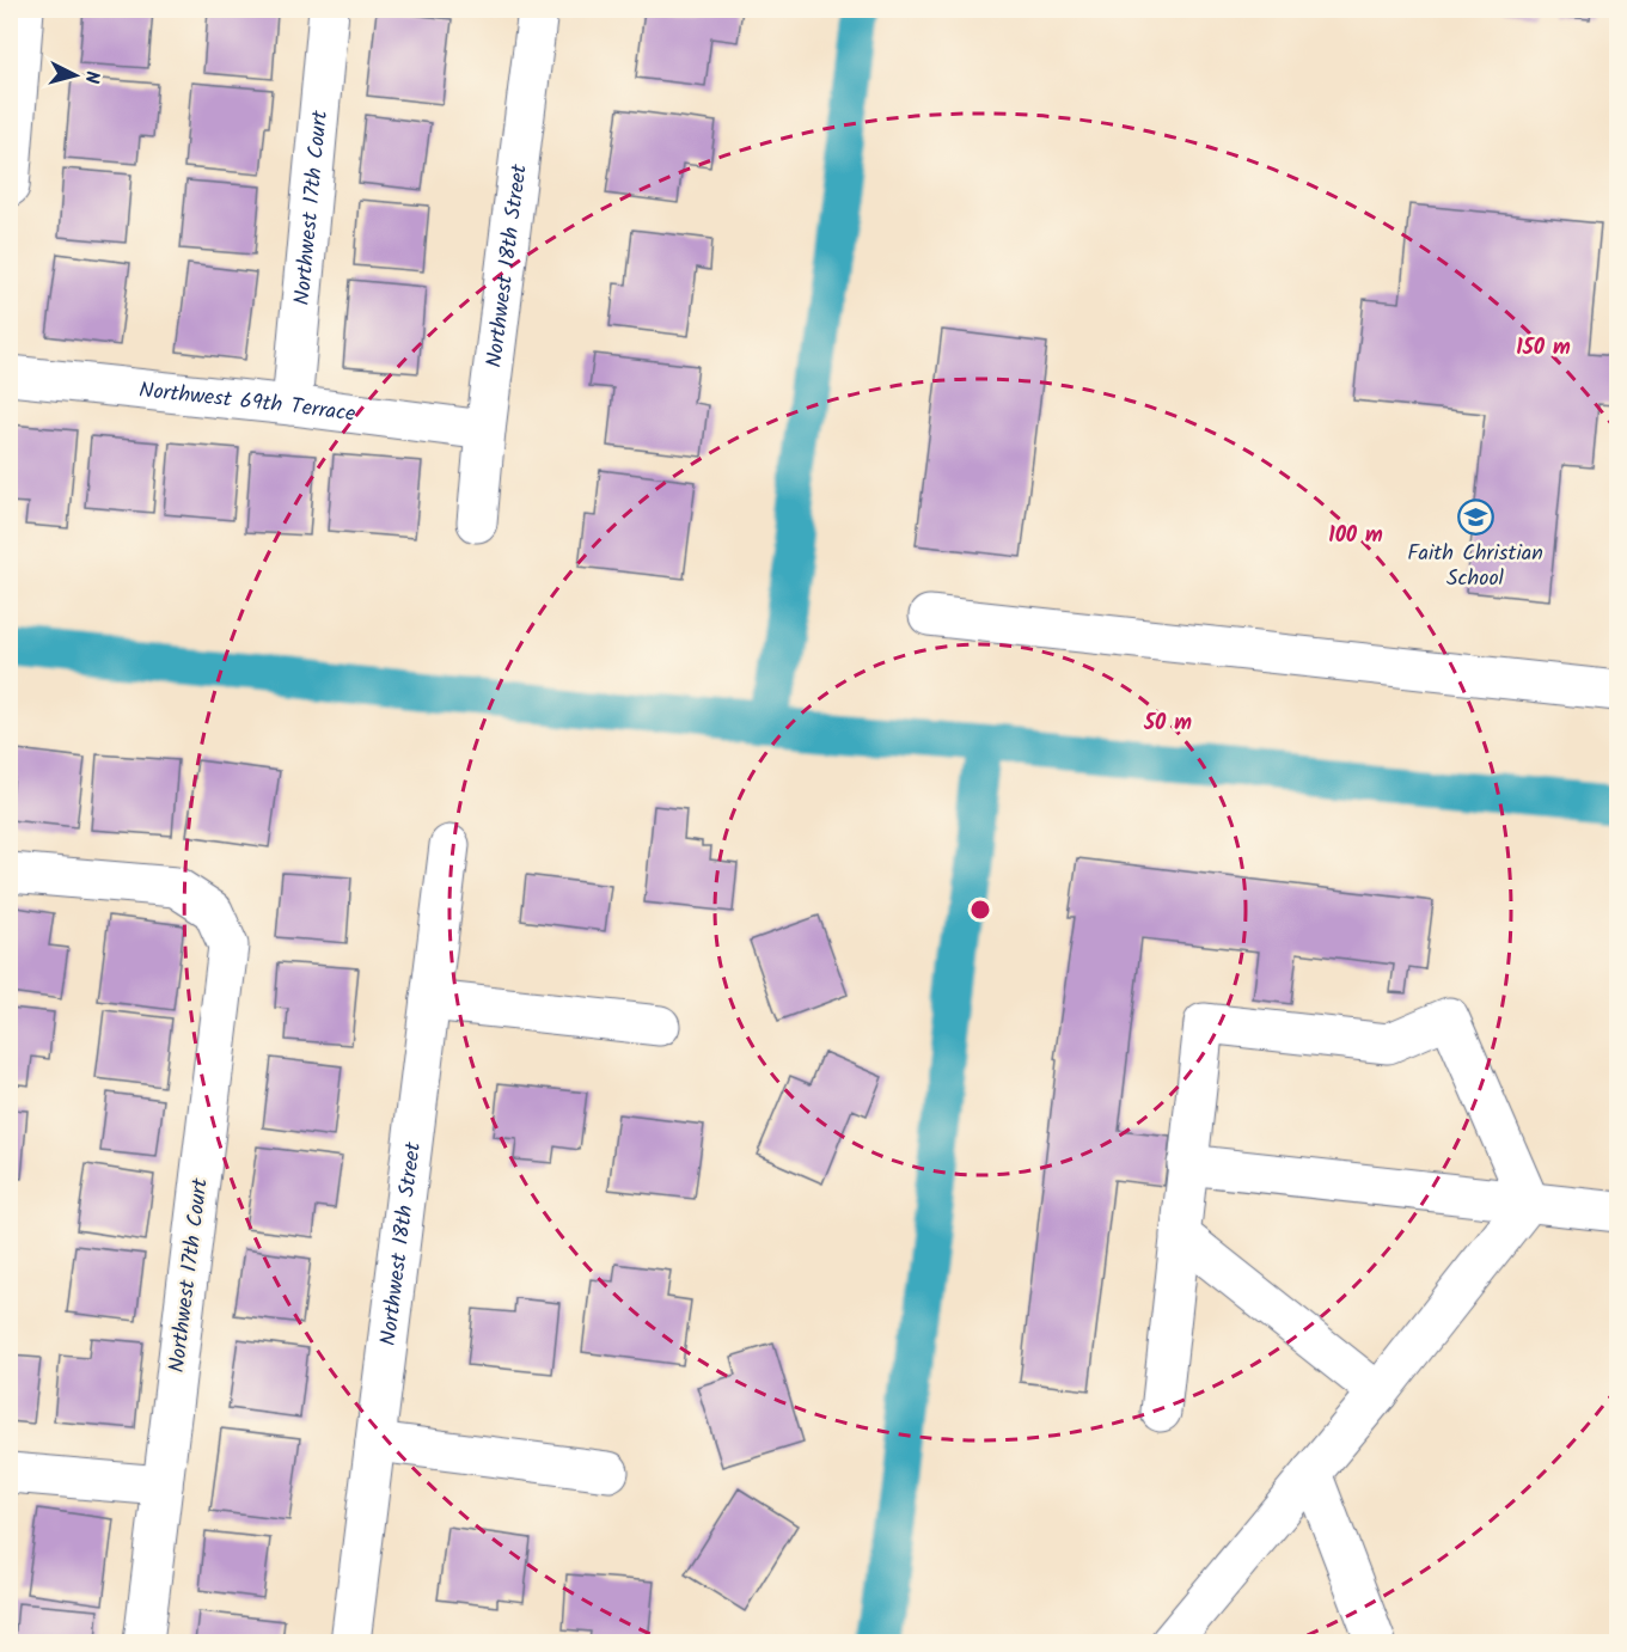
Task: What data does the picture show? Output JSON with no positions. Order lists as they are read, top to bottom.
{
  "streets": {
    "street": ["Northwest 17th Court", "Northwest 18th Street", "Northwest 69th Terrace"]
  },
  "crossings": [
    ["Northwest 17th Court", "Northwest 69th Terrace"],
    ["Northwest 18th Street", "Northwest 69th Terrace"]
  ],
  "places": {
    "school or university": ["Faith Christian School"]
  },
  "north": "right",
  "rings": ["150 m", "100 m", "50 m"]
}
